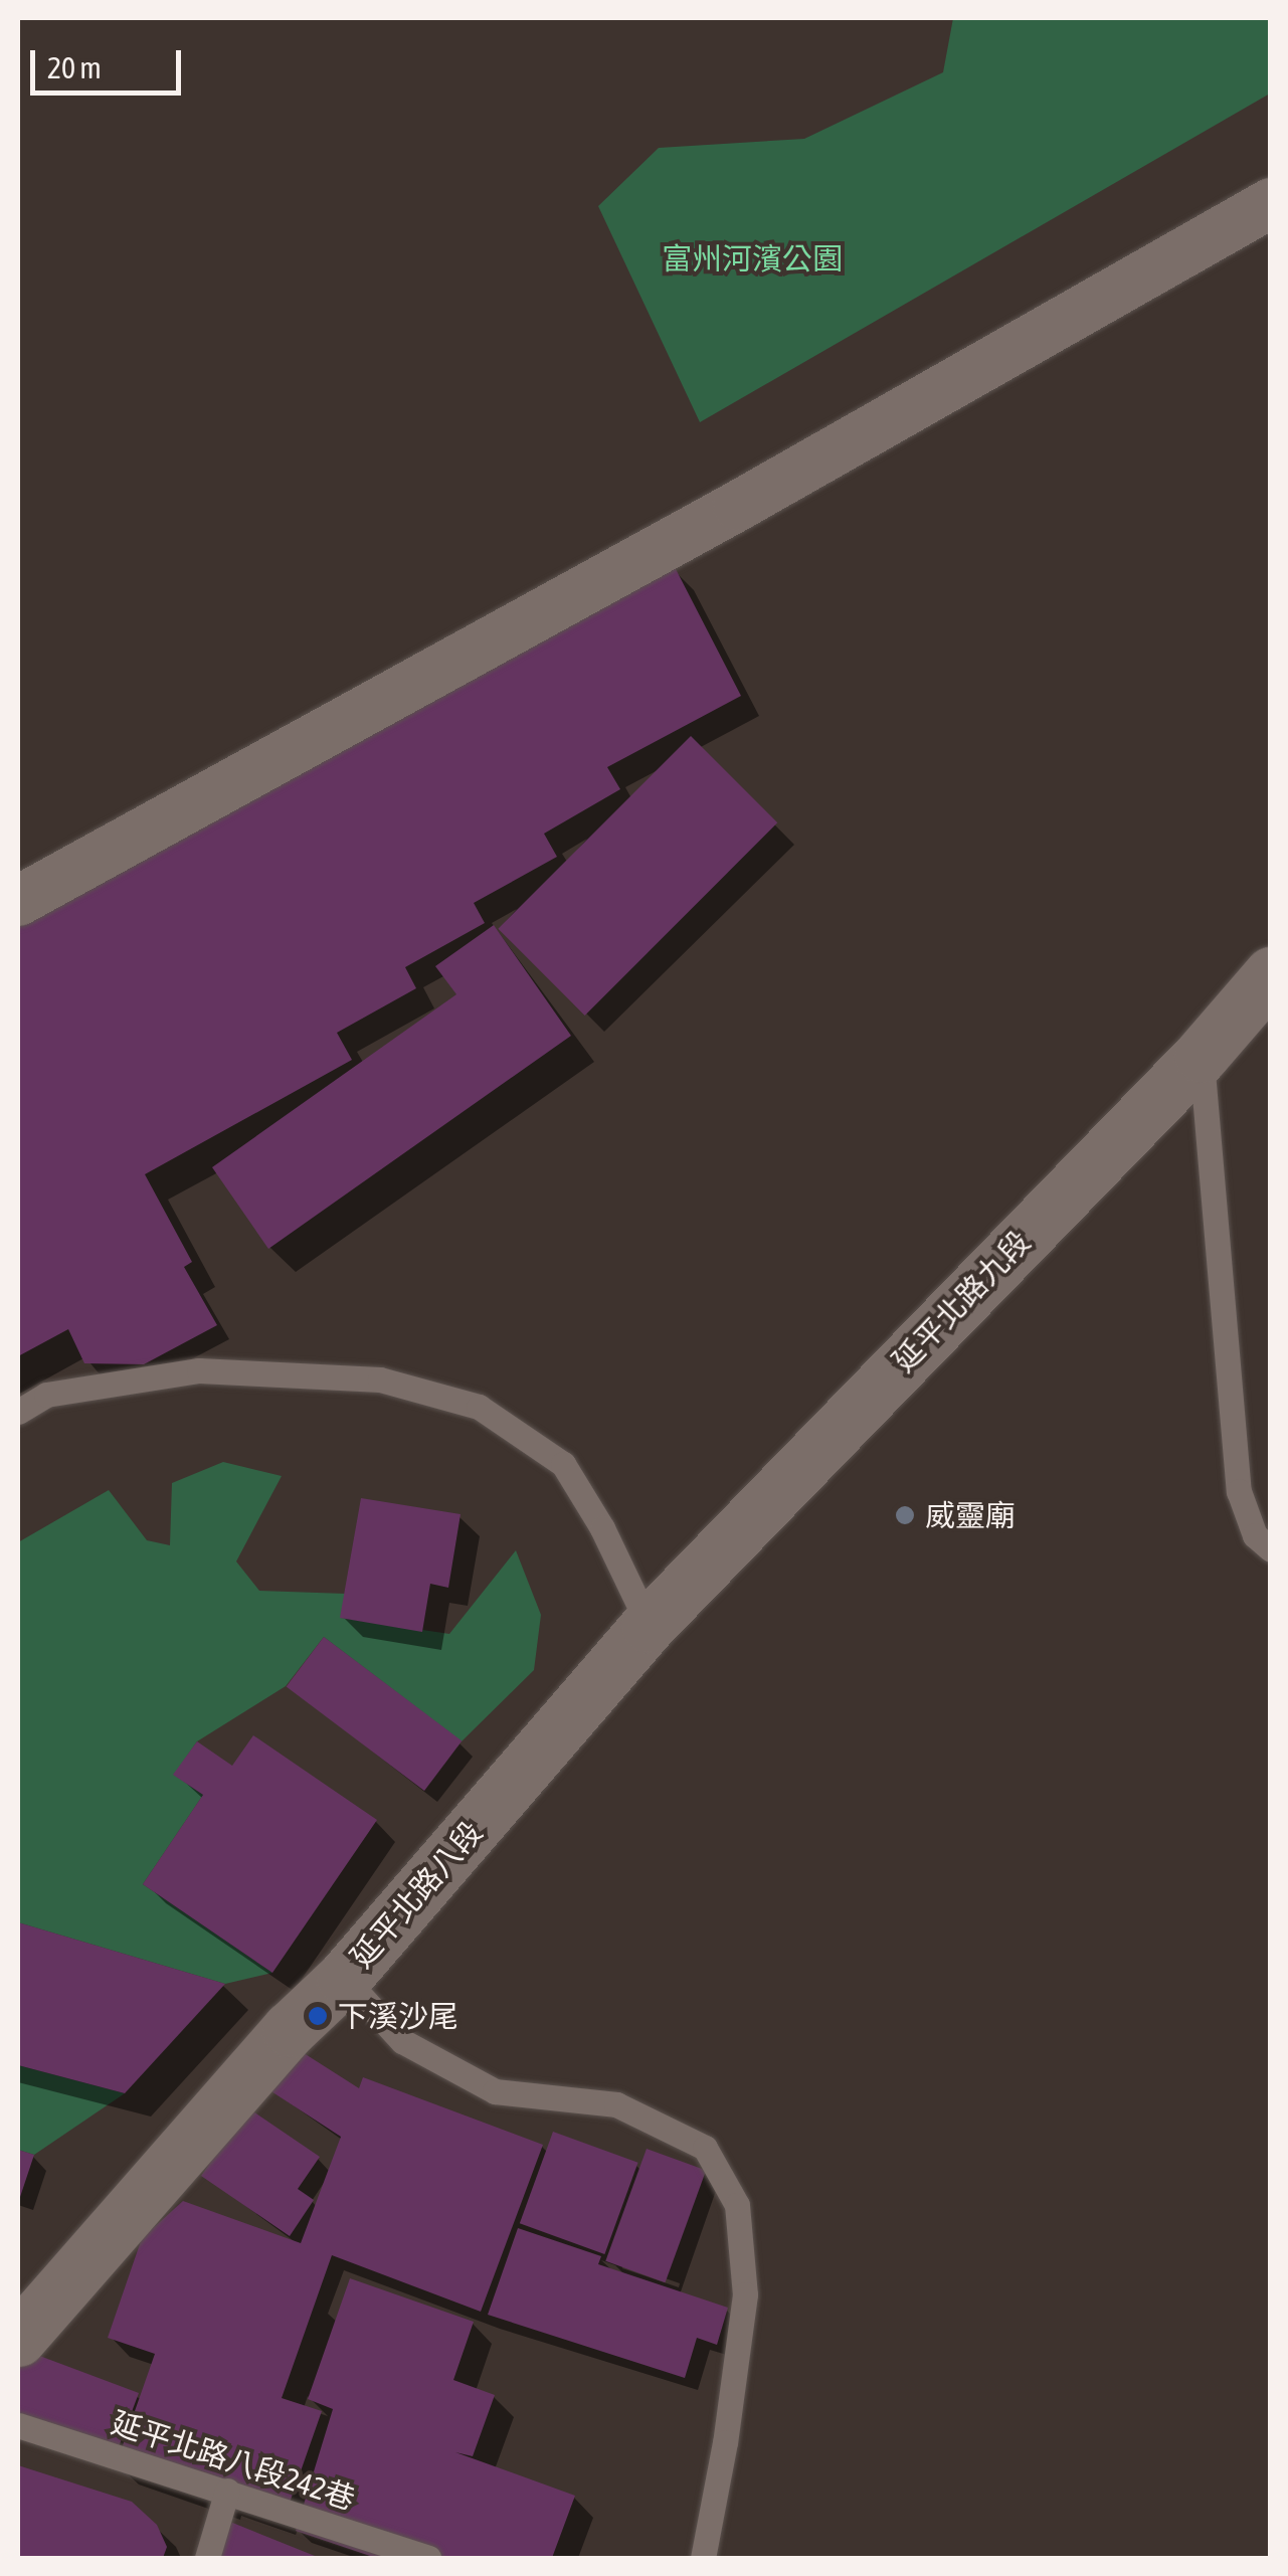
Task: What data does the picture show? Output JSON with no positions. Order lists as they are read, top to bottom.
{
  "streets": {
    "street": ["延平北路九段", "延平北路八段"],
    "lane": ["延平北路八段242巷"]
  },
  "crossings": [
    ["延平北路九段", "延平北路八段"]
  ],
  "parks": ["富州河濱公園"],
  "places": ["威靈廟", "下溪沙尾"],
  "scale_bar": "20 m"
}
